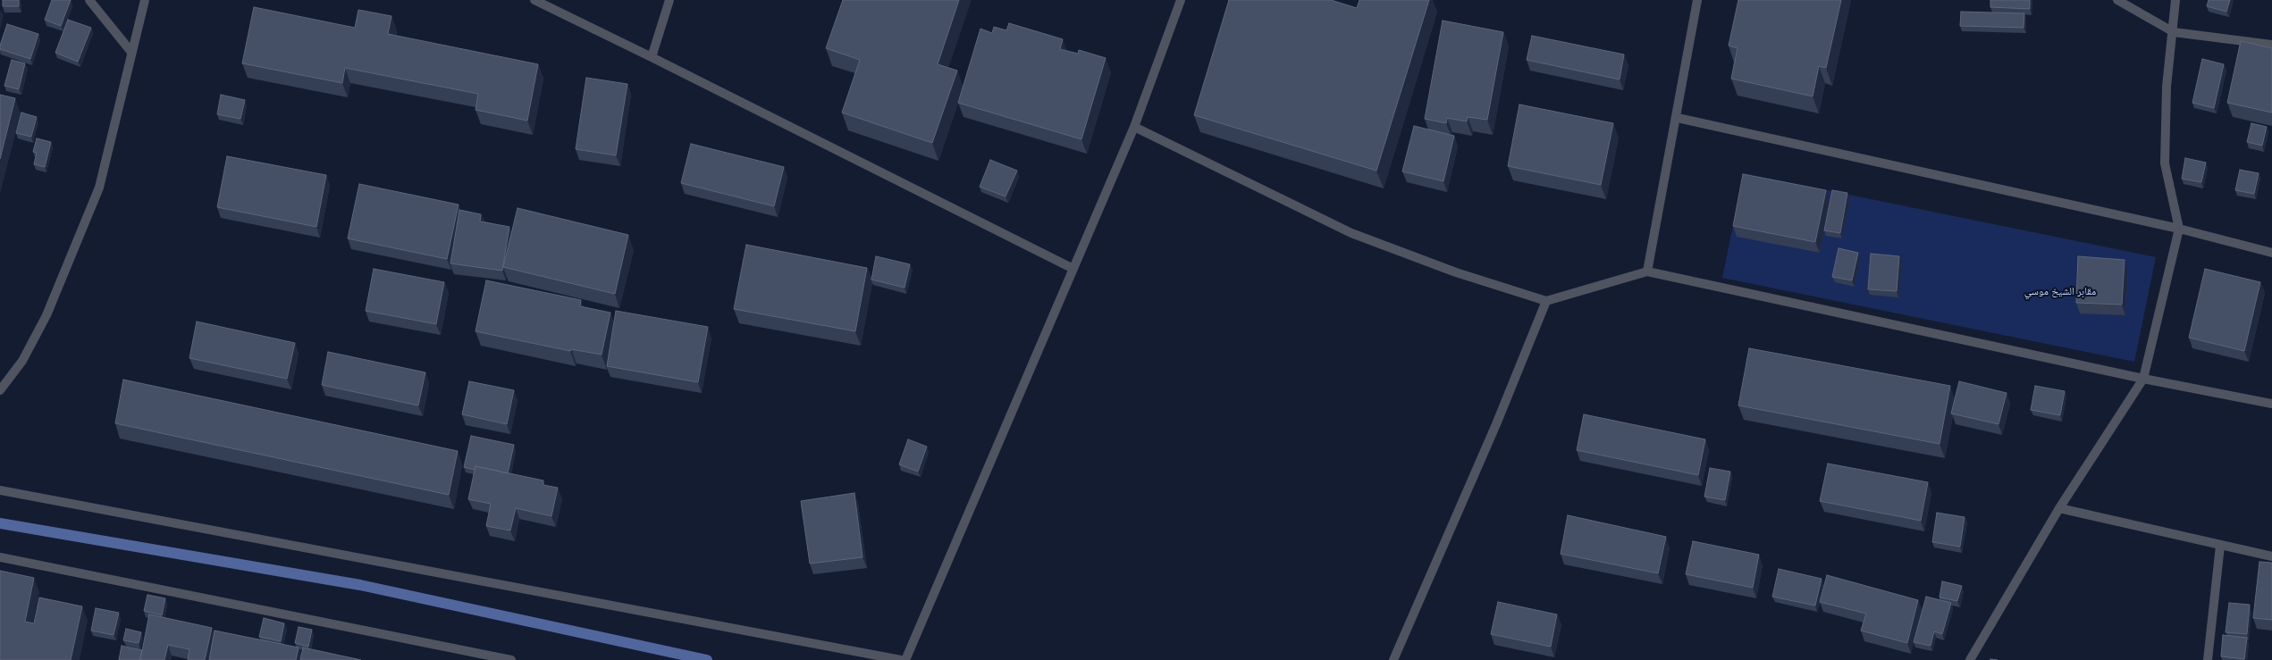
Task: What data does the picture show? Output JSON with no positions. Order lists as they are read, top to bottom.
{
  "parks": ["مقابر الشيخ موسي"]
}
